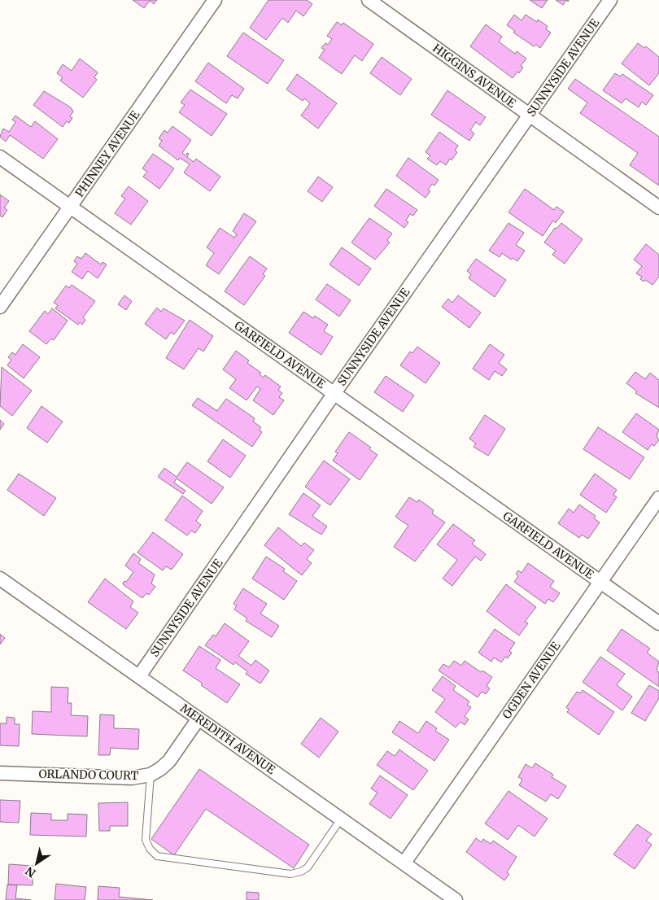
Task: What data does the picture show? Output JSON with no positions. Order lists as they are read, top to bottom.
{
  "streets": {
    "street": [
      "SUNNYSIDE AVENUE",
      "HIGGINS AVENUE",
      "PHINNEY AVENUE",
      "GARFIELD AVENUE",
      "OGDEN AVENUE",
      "MEREDITH AVENUE",
      "ORLANDO COURT"
    ]
  },
  "crossings": [
    ["SUNNYSIDE AVENUE", "HIGGINS AVENUE"],
    ["SUNNYSIDE AVENUE", "GARFIELD AVENUE"],
    ["SUNNYSIDE AVENUE", "MEREDITH AVENUE"],
    ["PHINNEY AVENUE", "GARFIELD AVENUE"],
    ["GARFIELD AVENUE", "OGDEN AVENUE"],
    ["OGDEN AVENUE", "MEREDITH AVENUE"],
    ["MEREDITH AVENUE", "ORLANDO COURT"]
  ],
  "north": "bottom left"
}
